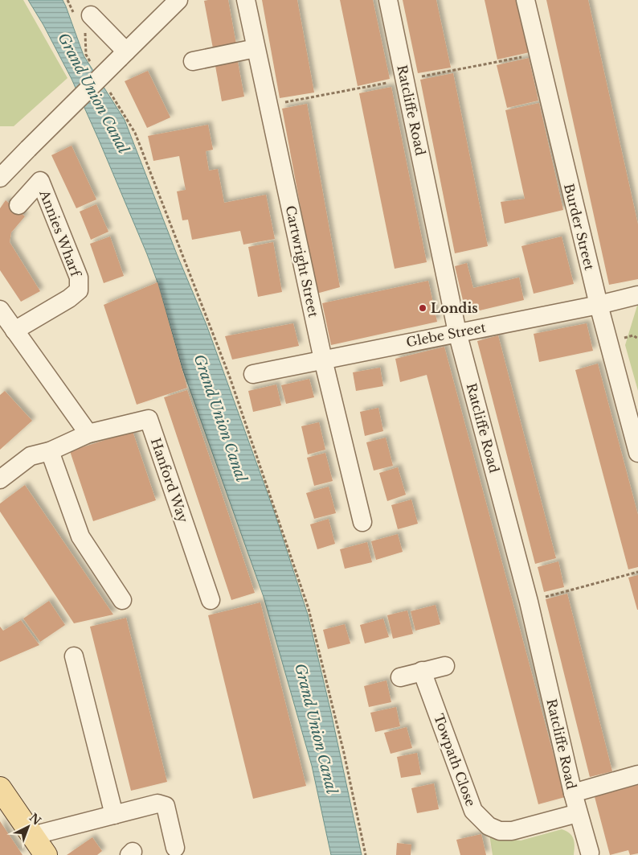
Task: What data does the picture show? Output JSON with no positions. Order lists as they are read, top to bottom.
{
  "streets": {
    "street": [
      "Ratcliffe Road",
      "Burder Street",
      "Annies Wharf",
      "Cartwright Street",
      "Glebe Street",
      "Hanford Way",
      "Towpath Close"
    ]
  },
  "crossings": [
    ["Ratcliffe Road", "Glebe Street"],
    ["Ratcliffe Road", "Towpath Close"],
    ["Burder Street", "Glebe Street"],
    ["Cartwright Street", "Glebe Street"]
  ],
  "water": ["Grand Union Canal"],
  "places": ["Londis"],
  "north": "top right"
}
